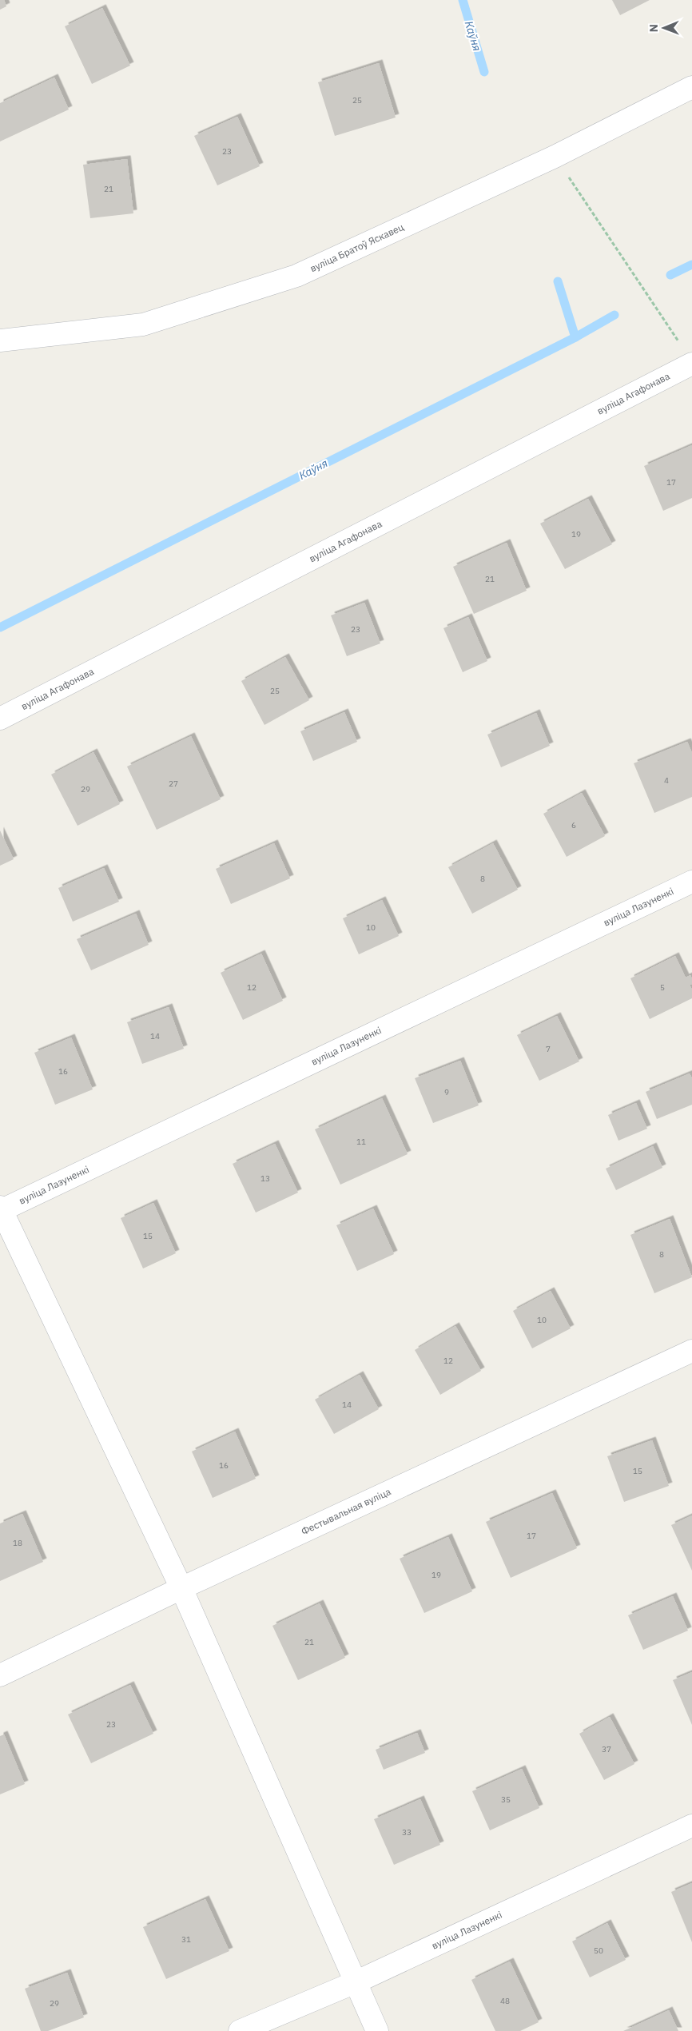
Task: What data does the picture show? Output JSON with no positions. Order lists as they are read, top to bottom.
{
  "streets": {
    "street": [
      "вуліца Братоў Яскавец",
      "вуліца Агафонава",
      "вуліца Лазуненкі",
      "Фестывальная вуліца"
    ]
  },
  "water": ["Каўня"],
  "house_numbers": [
    "25",
    "23",
    "21",
    "17",
    "19",
    "21",
    "23",
    "25",
    "4",
    "27",
    "29",
    "6",
    "8",
    "10",
    "12",
    "5",
    "14",
    "7",
    "16",
    "9",
    "11",
    "13",
    "15",
    "8",
    "10",
    "12",
    "14",
    "16",
    "15",
    "17",
    "18",
    "19",
    "21",
    "23",
    "37",
    "35",
    "33",
    "31",
    "50",
    "48",
    "29"
  ],
  "north": "left"
}
